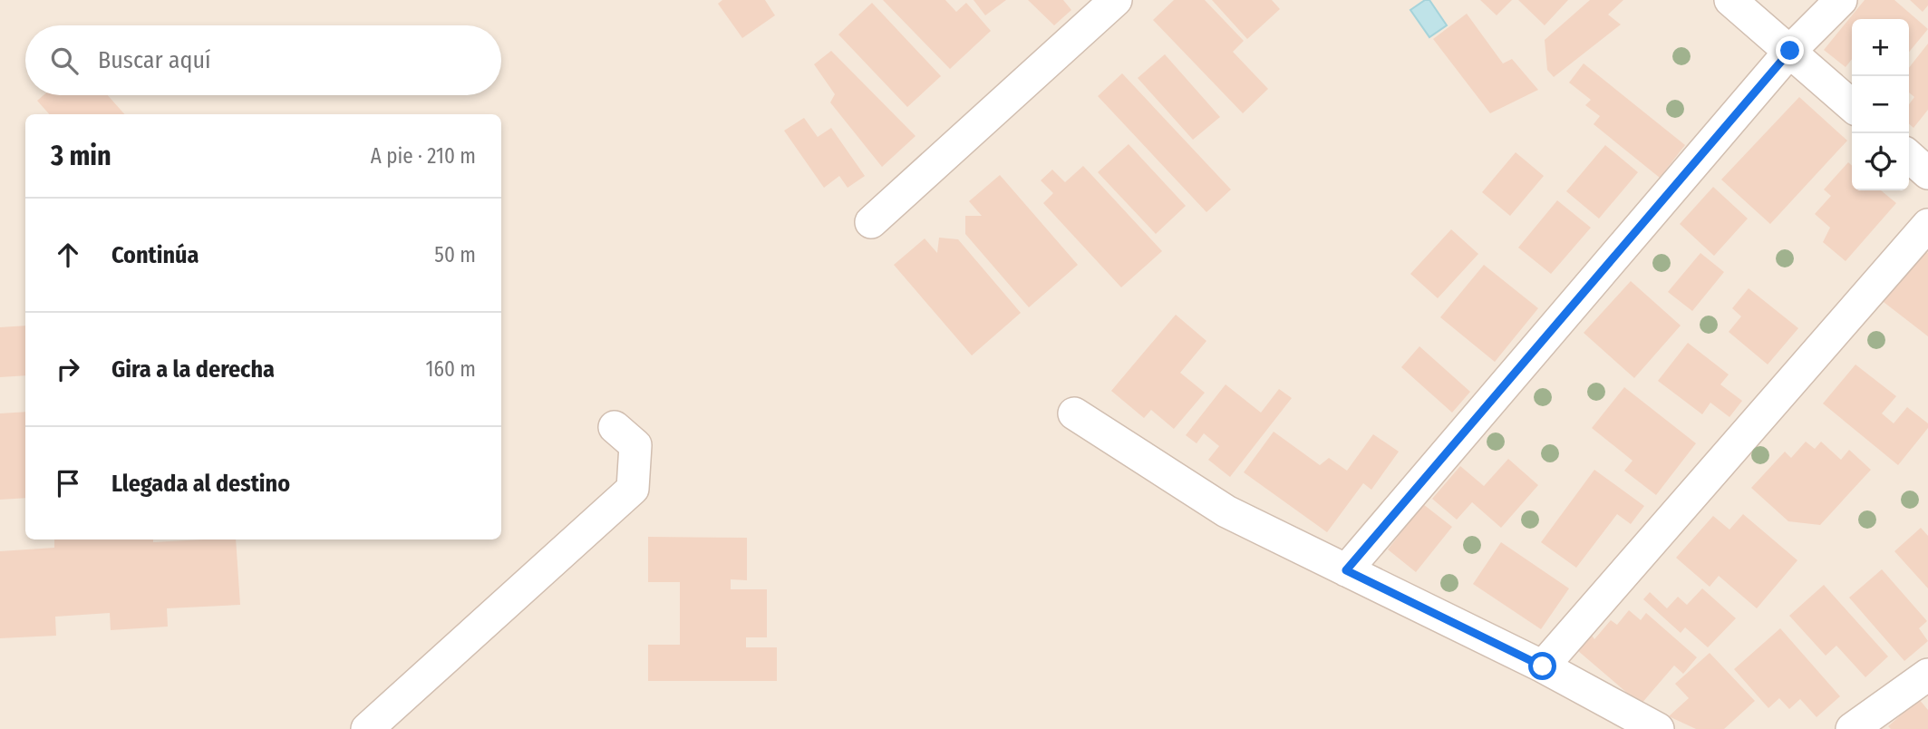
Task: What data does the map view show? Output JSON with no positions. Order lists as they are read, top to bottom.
{
  "page": {
    "map_buttons": ["+", "−"],
    "search": "Buscar aquí",
    "heading": ["3 min", "A pie · 210 m"],
    "list": [
      ["Continúa", "50 m"],
      ["Gira a la derecha", "160 m"],
      "Llegada al destino"
    ]
  }
}
